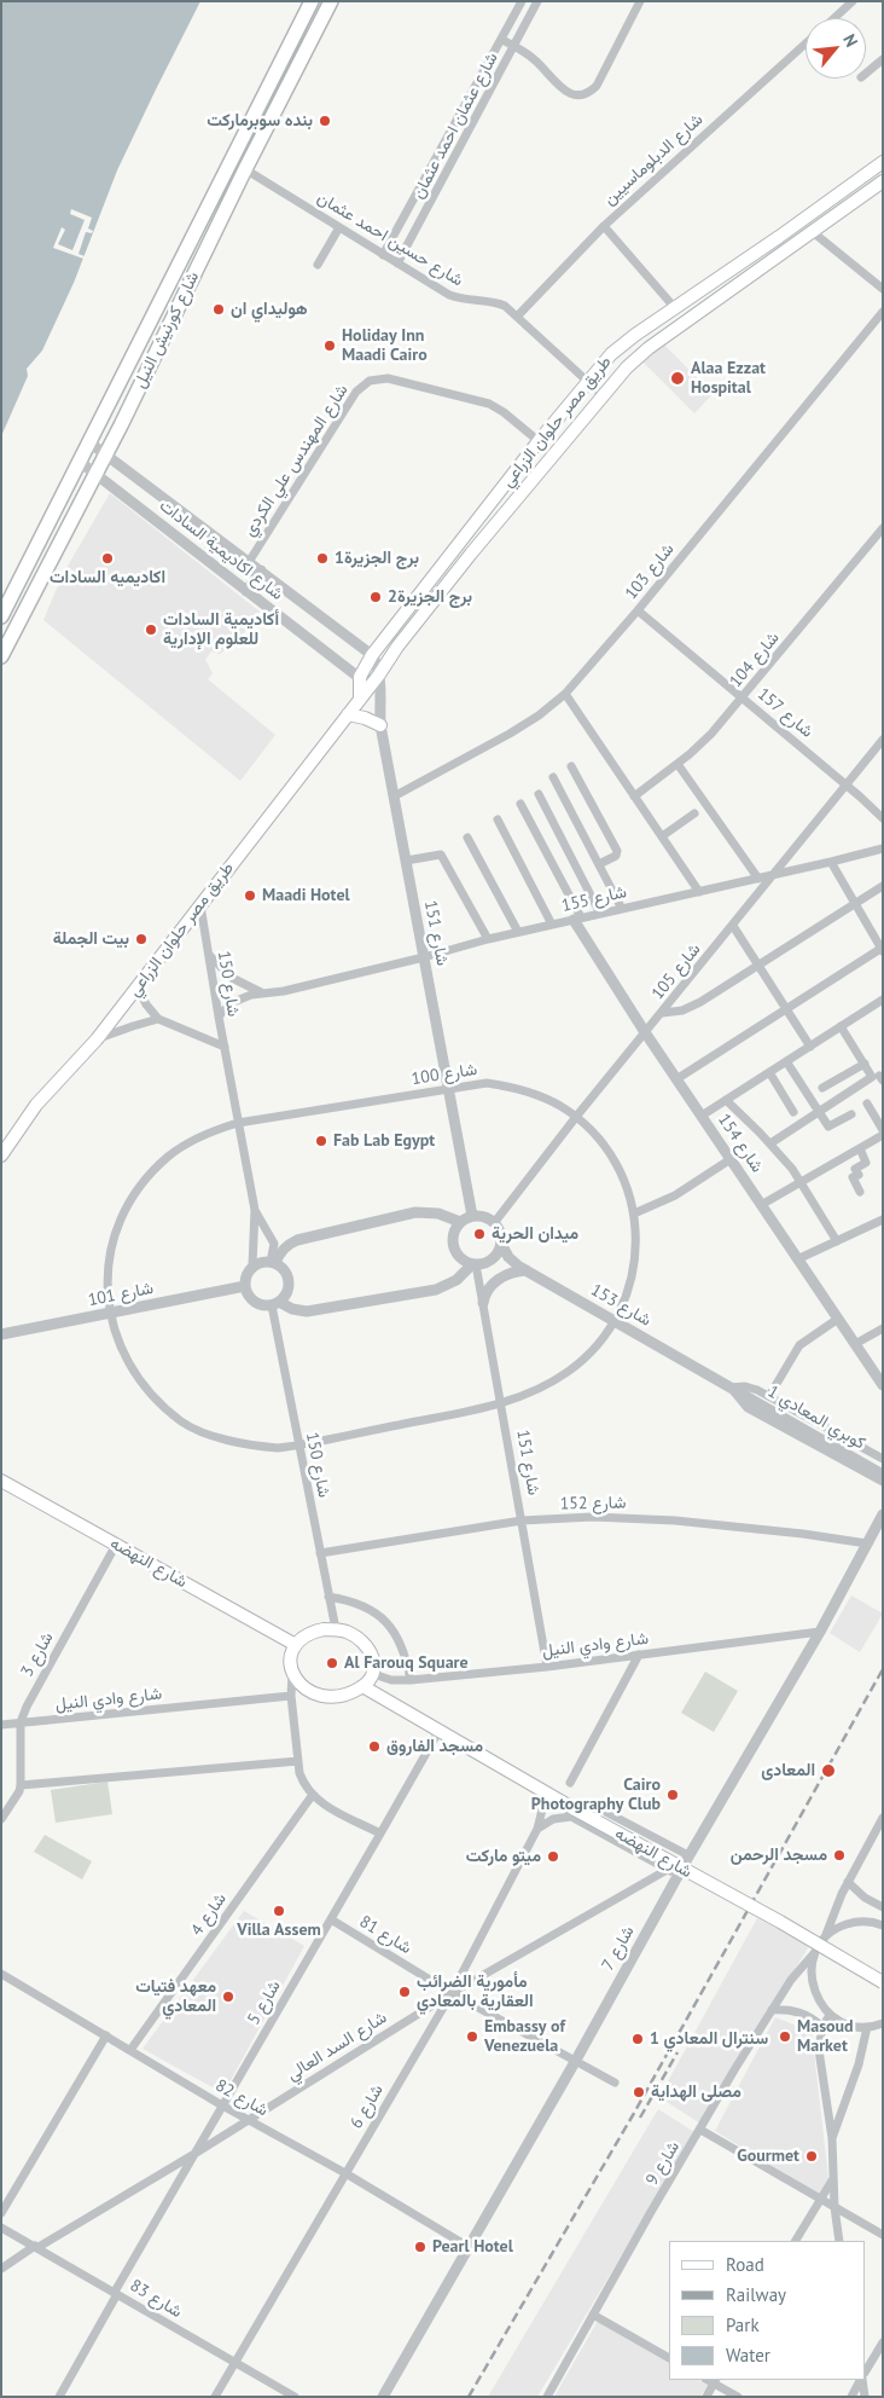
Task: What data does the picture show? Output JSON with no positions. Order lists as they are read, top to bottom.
{
  "streets": {
    "highway": ["شارع كورنيش النيل"],
    "main road": ["طريق مصر حلوان الزراعي", "شارع النهضه"],
    "street": [
      "شارع عثمان احمد عثمان",
      "شارع الدبلوماسيين",
      "شارع حسين احمد عثمان",
      "شارع المهندس علي الكردي",
      "شارع اكاديمية السادات",
      "شارع 103",
      "شارع 104",
      "شارع 157",
      "شارع 155",
      "شارع 151",
      "شارع 105",
      "شارع 150",
      "شارع 100",
      "شارع 154",
      "شارع 101",
      "شارع 153",
      "كوبري المعادي 1",
      "شارع 152",
      "شارع وادي النيل",
      "شارع 3",
      "شارع 4",
      "شارع 81",
      "شارع 7",
      "شارع 5",
      "شارع السد العالي",
      "شارع 82",
      "شارع 6",
      "شارع 9",
      "شارع 83"
    ]
  },
  "crossings": [
    ["شارع عثمان احمد عثمان", "شارع حسين احمد عثمان"],
    ["شارع الدبلوماسيين", "شارع حسين احمد عثمان"],
    ["شارع حسين احمد عثمان", "شارع كورنيش النيل"],
    ["شارع حسين احمد عثمان", "طريق مصر حلوان الزراعي"],
    ["شارع كورنيش النيل", "شارع اكاديمية السادات"],
    ["طريق مصر حلوان الزراعي", "شارع المهندس علي الكردي"],
    ["طريق مصر حلوان الزراعي", "شارع اكاديمية السادات"],
    ["طريق مصر حلوان الزراعي", "شارع 151"],
    ["طريق مصر حلوان الزراعي", "شارع 150"],
    ["شارع المهندس علي الكردي", "شارع اكاديمية السادات"],
    ["شارع اكاديمية السادات", "شارع 151"],
    ["شارع 103", "شارع 157"],
    ["شارع 103", "شارع 151"],
    ["شارع 104", "شارع 157"],
    ["شارع 157", "شارع 105"],
    ["شارع 155", "شارع 151"],
    ["شارع 155", "شارع 105"],
    ["شارع 155", "شارع 150"],
    ["شارع 155", "شارع 154"],
    ["شارع 151", "شارع 105"],
    ["شارع 151", "شارع 100"],
    ["شارع 151", "شارع 153"],
    ["شارع 151", "شارع 152"],
    ["شارع 151", "شارع وادي النيل"],
    ["شارع 105", "شارع 100"],
    ["شارع 105", "شارع 154"],
    ["شارع 105", "شارع 153"],
    ["شارع 150", "شارع 100"],
    ["شارع 150", "شارع 101"],
    ["شارع 150", "شارع 152"],
    ["شارع 150", "شارع النهضه"],
    ["شارع 150", "شارع وادي النيل"],
    ["شارع 100", "شارع 101"],
    ["شارع 100", "شارع 153"],
    ["شارع 153", "كوبري المعادي 1"],
    ["شارع 152", "شارع 7"],
    ["شارع النهضه", "شارع وادي النيل"],
    ["شارع النهضه", "شارع 3"],
    ["شارع النهضه", "شارع 7"],
    ["شارع النهضه", "شارع 5"],
    ["شارع النهضه", "شارع السد العالي"],
    ["شارع النهضه", "شارع 6"],
    ["شارع وادي النيل", "شارع 3"],
    ["شارع وادي النيل", "شارع 7"],
    ["شارع 4", "شارع 82"],
    ["شارع 81", "شارع 7"],
    ["شارع 81", "شارع 5"],
    ["شارع 81", "شارع السد العالي"],
    ["شارع 81", "شارع 6"],
    ["شارع 7", "شارع السد العالي"],
    ["شارع 7", "شارع 82"],
    ["شارع 5", "شارع السد العالي"],
    ["شارع 5", "شارع 82"],
    ["شارع 5", "شارع 83"],
    ["شارع السد العالي", "شارع 82"],
    ["شارع السد العالي", "شارع 6"],
    ["شارع السد العالي", "شارع 83"],
    ["شارع 82", "شارع 6"],
    ["شارع 6", "شارع 83"]
  ],
  "places": [
    "بنده سوبرماركت",
    "هوليداي ان",
    "Holiday Inn Maadi Cairo",
    "Alaa Ezzat Hospital",
    "اكاديميه السادات",
    "برج الجزيرة1",
    "برج الجزيرة2",
    "أكاديمية السادات للعلوم الإدارية",
    "Maadi Hotel",
    "بيت الجملة",
    "Fab Lab Egypt",
    "ميدان الحرية",
    "Al Farouq Square",
    "مسجد الفاروق",
    "المعادى",
    "Cairo Photography Club",
    "مسجد الرحمن",
    "ميتو ماركت",
    "Villa Assem",
    "مأمورية الضرائب العقارية بالمعادي",
    "معهد فتيات المعادي",
    "Embassy of Venezuela",
    "Masoud Market",
    "سنترال المعادي 1",
    "مصلى الهداية",
    "Gourmet",
    "Pearl Hotel"
  ],
  "legend": [
    "Road",
    "Railway",
    "Park",
    "Water"
  ],
  "north": "top right"
}
